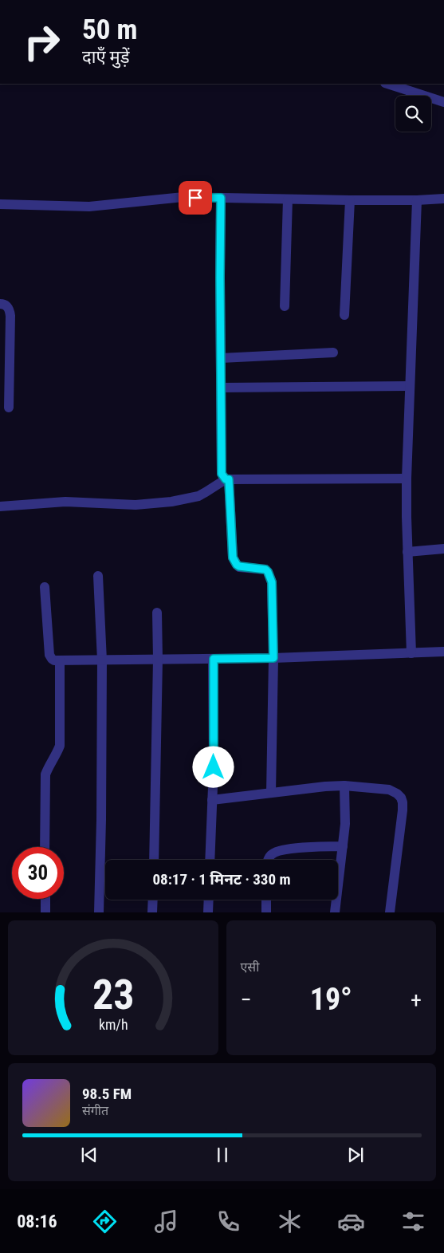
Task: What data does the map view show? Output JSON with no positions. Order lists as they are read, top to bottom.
{
  "page": {
    "turn": ["50 m", "दाएँ मुड़ें"],
    "limit": "30",
    "trip": "08:17 · 1 मिनट · 330 m",
    "tile": "एसी",
    "heat": ["−", "19°", "+"],
    "song": ["98.5 FM", "संगीत"],
    "tabs": "08:16",
    "gauge": ["23", "km/h"]
  }
}
